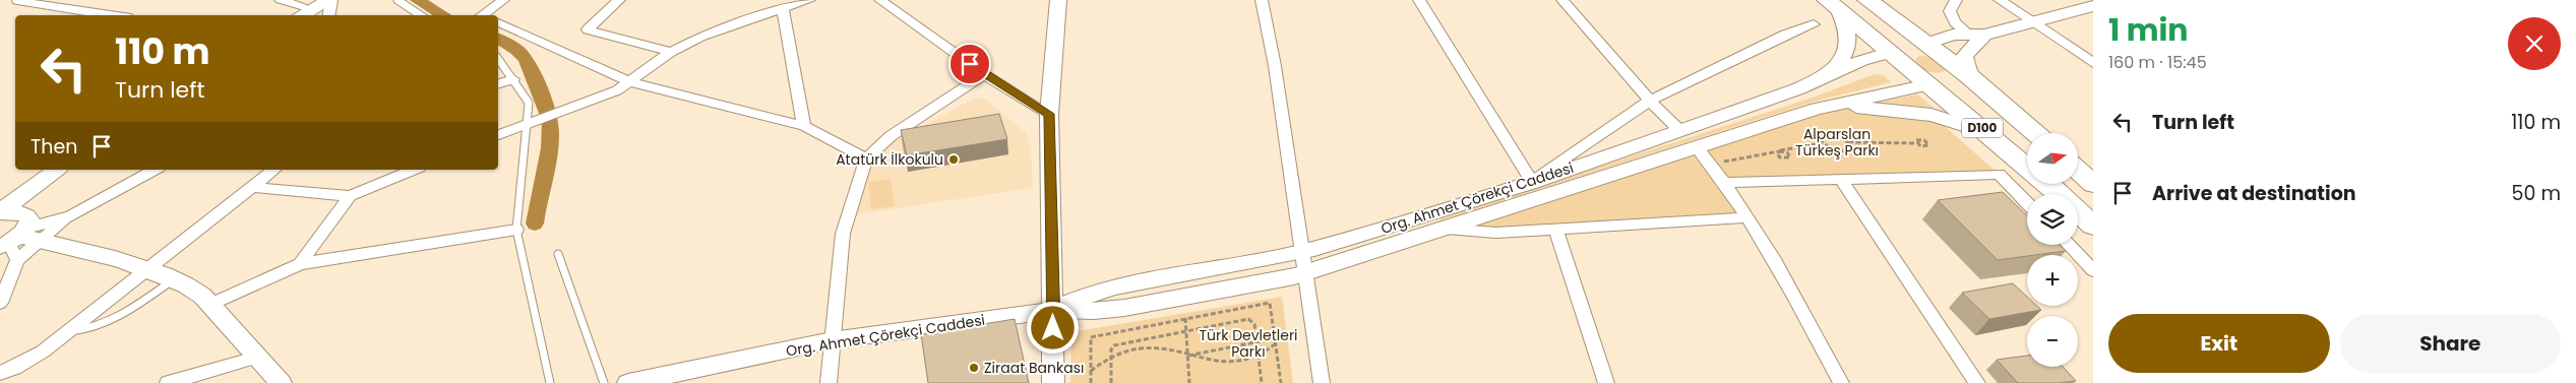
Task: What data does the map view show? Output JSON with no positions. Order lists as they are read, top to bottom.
{
  "streets": {
    "highway": ["D100"],
    "main road": ["Org. Ahmet Çörekçi Caddesi"]
  },
  "crossings": [
    ["D100", "Org. Ahmet Çörekçi Caddesi"]
  ],
  "parks": ["Alparslan Türkeş Parkı", "Türk Devletleri Parkı"],
  "places": ["Atatürk İlkokulu", "Ziraat Bankası"],
  "north": "right",
  "page": {
    "heading": ["1 min", "160 m · 15:45"],
    "turn": ["110 m", "Turn left"],
    "list": [
      {
        "name": "Turn left",
        "value": "110 m"
      },
      {
        "name": "Arrive at destination",
        "value": "50 m"
      }
    ],
    "then": "Then",
    "map_buttons": ["+", "−"],
    "buttons": ["Exit", "Share"]
  }
}
